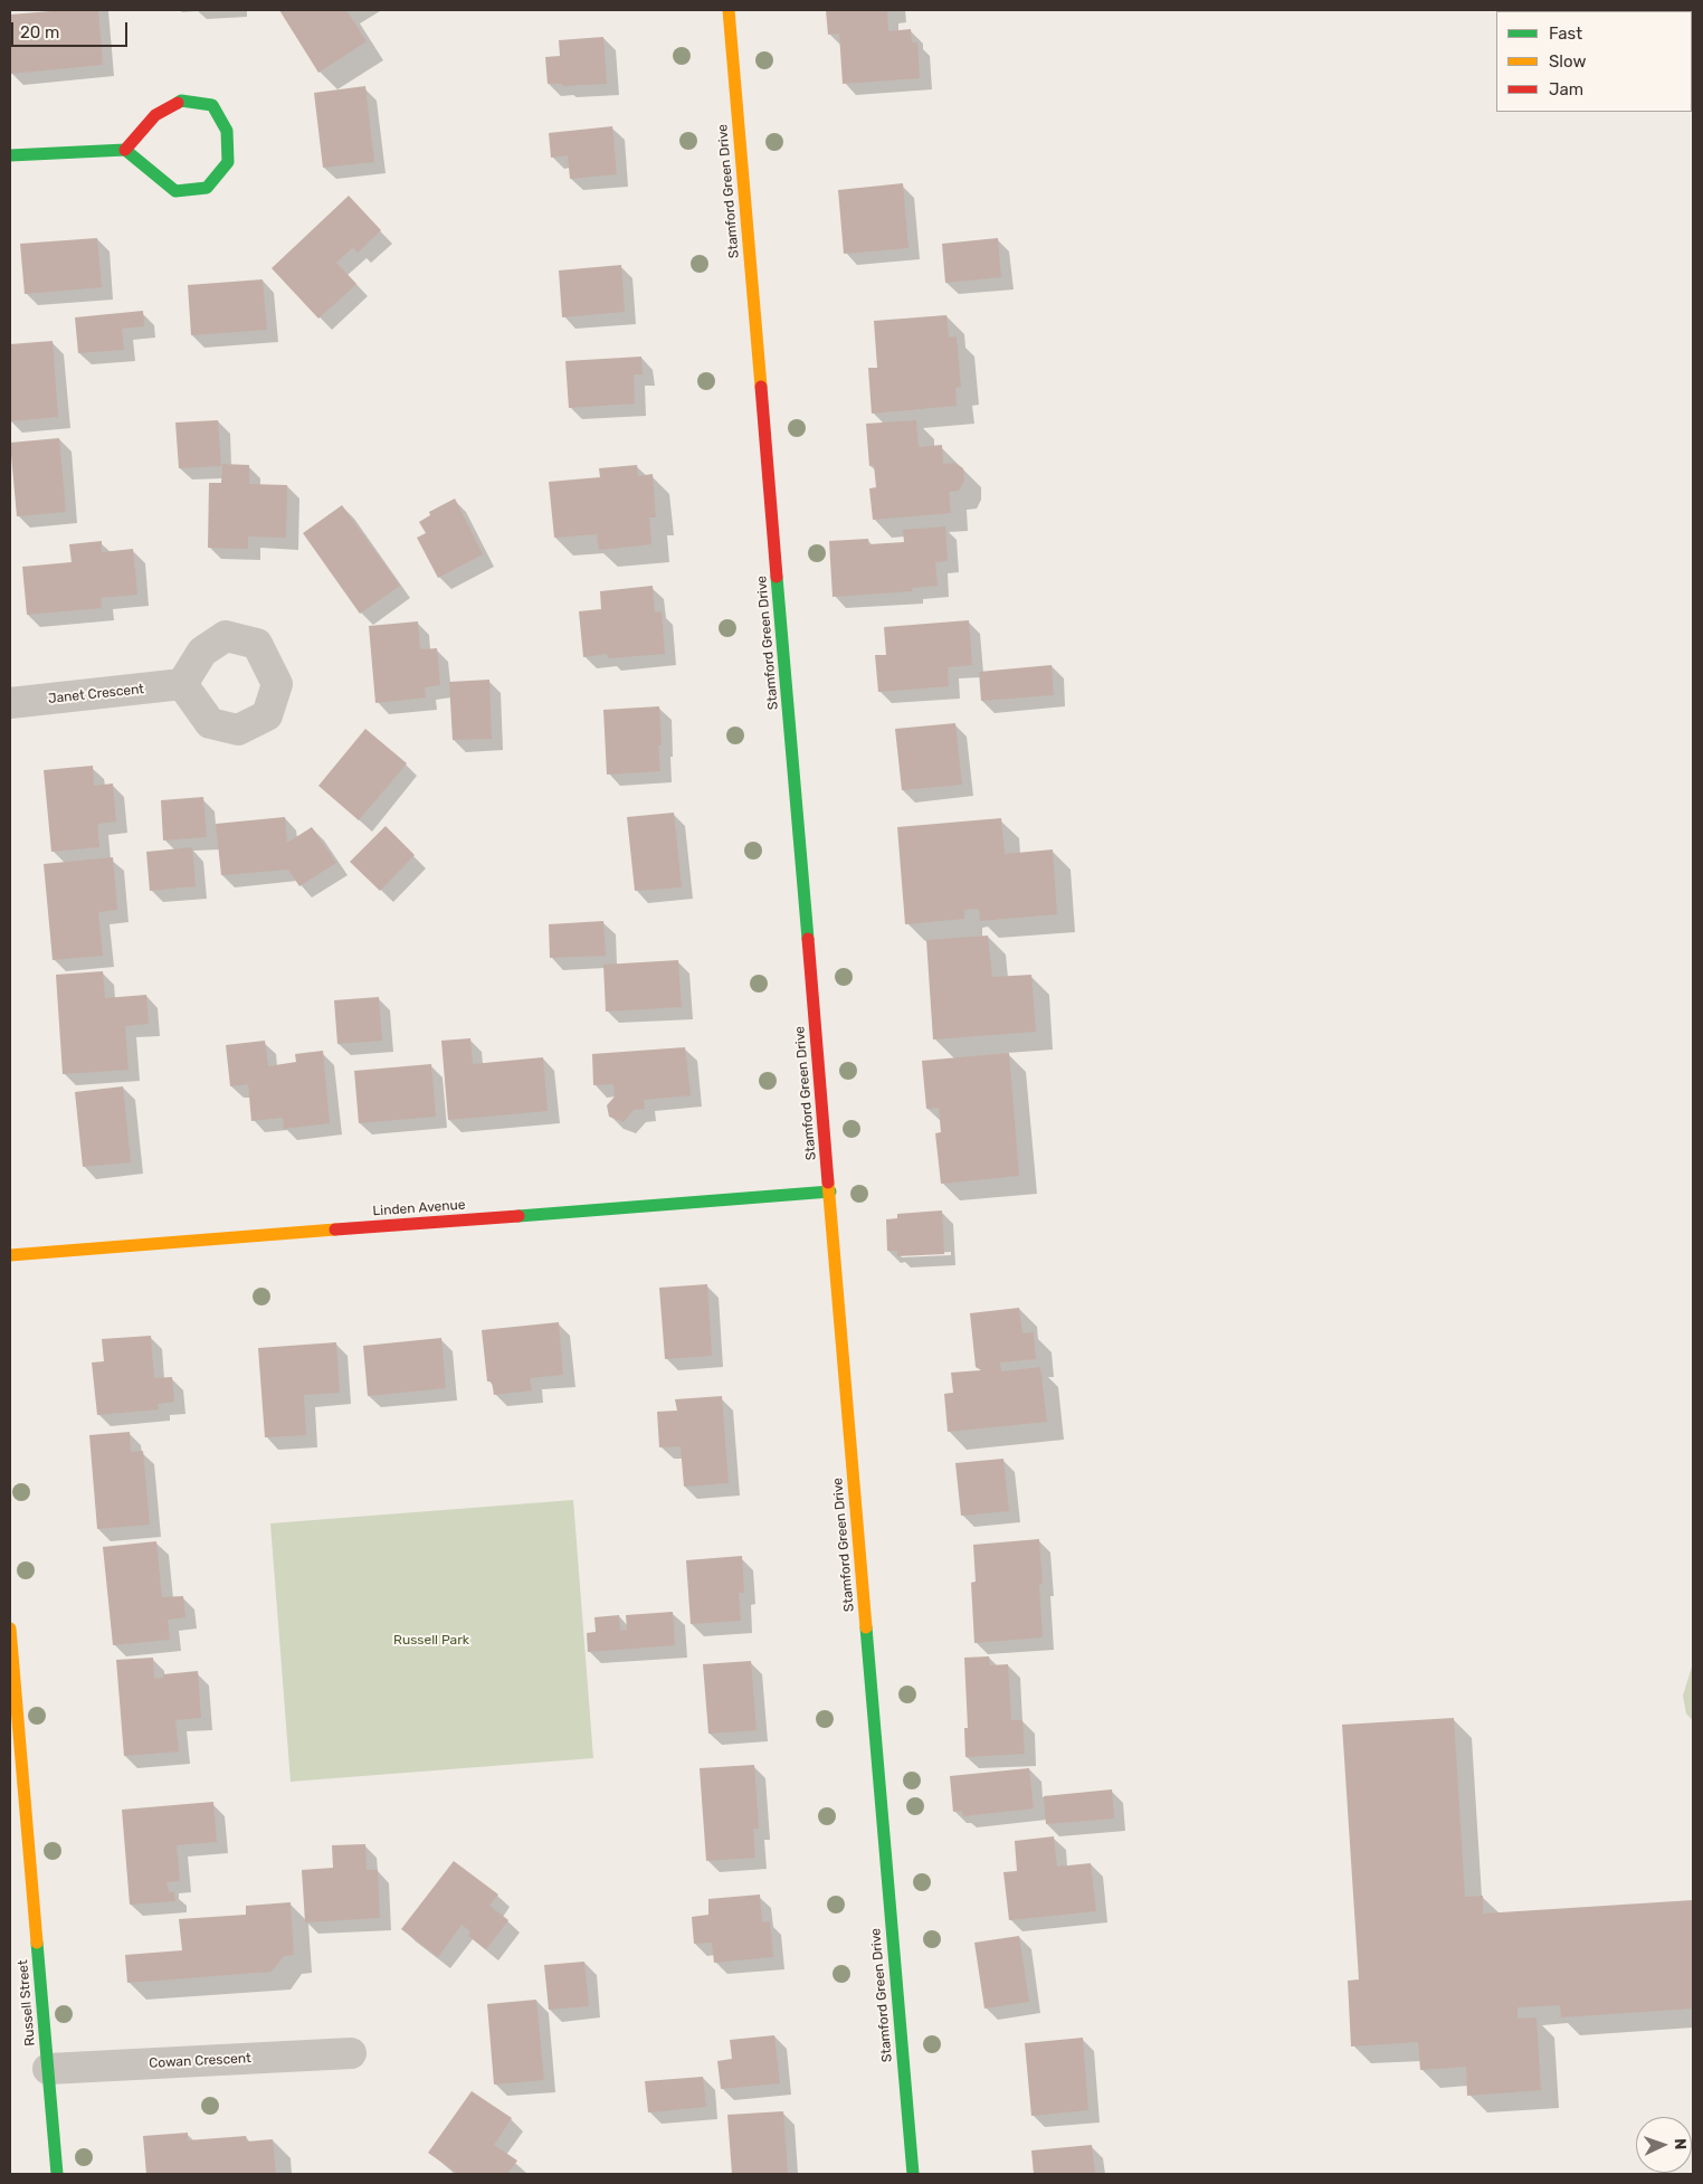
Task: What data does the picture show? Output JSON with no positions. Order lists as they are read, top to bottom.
{
  "streets": {
    "street": [
      "Stamford Green Drive",
      "Janet Crescent",
      "Linden Avenue",
      "Russell Street",
      "Cowan Crescent"
    ]
  },
  "crossings": [
    ["Stamford Green Drive", "Linden Avenue"],
    ["Russell Street", "Cowan Crescent"]
  ],
  "parks": ["Russell Park"],
  "legend": ["Fast", "Slow", "Jam"],
  "scale_bar": "20 m",
  "north": "right"
}
